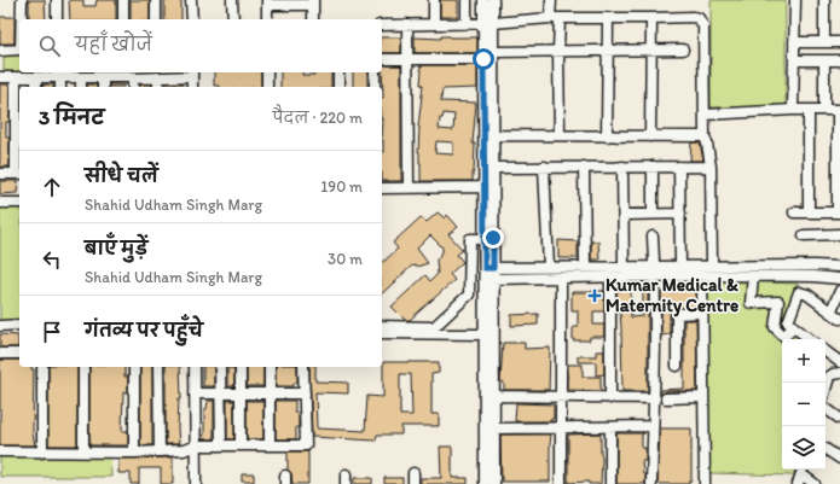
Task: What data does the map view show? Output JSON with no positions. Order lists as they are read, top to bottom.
{
  "places": {
    "health": ["Kumar Medical & Maternity Centre"]
  },
  "page": {
    "search": "यहाँ खोजें",
    "heading": ["3 मिनट", "पैदल · 220 m"],
    "list": [
      ["सीधे चलें", "Shahid Udham Singh Marg", "190 m"],
      ["बाएँ मुड़ें", "Shahid Udham Singh Marg", "30 m"],
      "गंतव्य पर पहुँचे"
    ],
    "map_buttons": ["+", "−"]
  }
}
